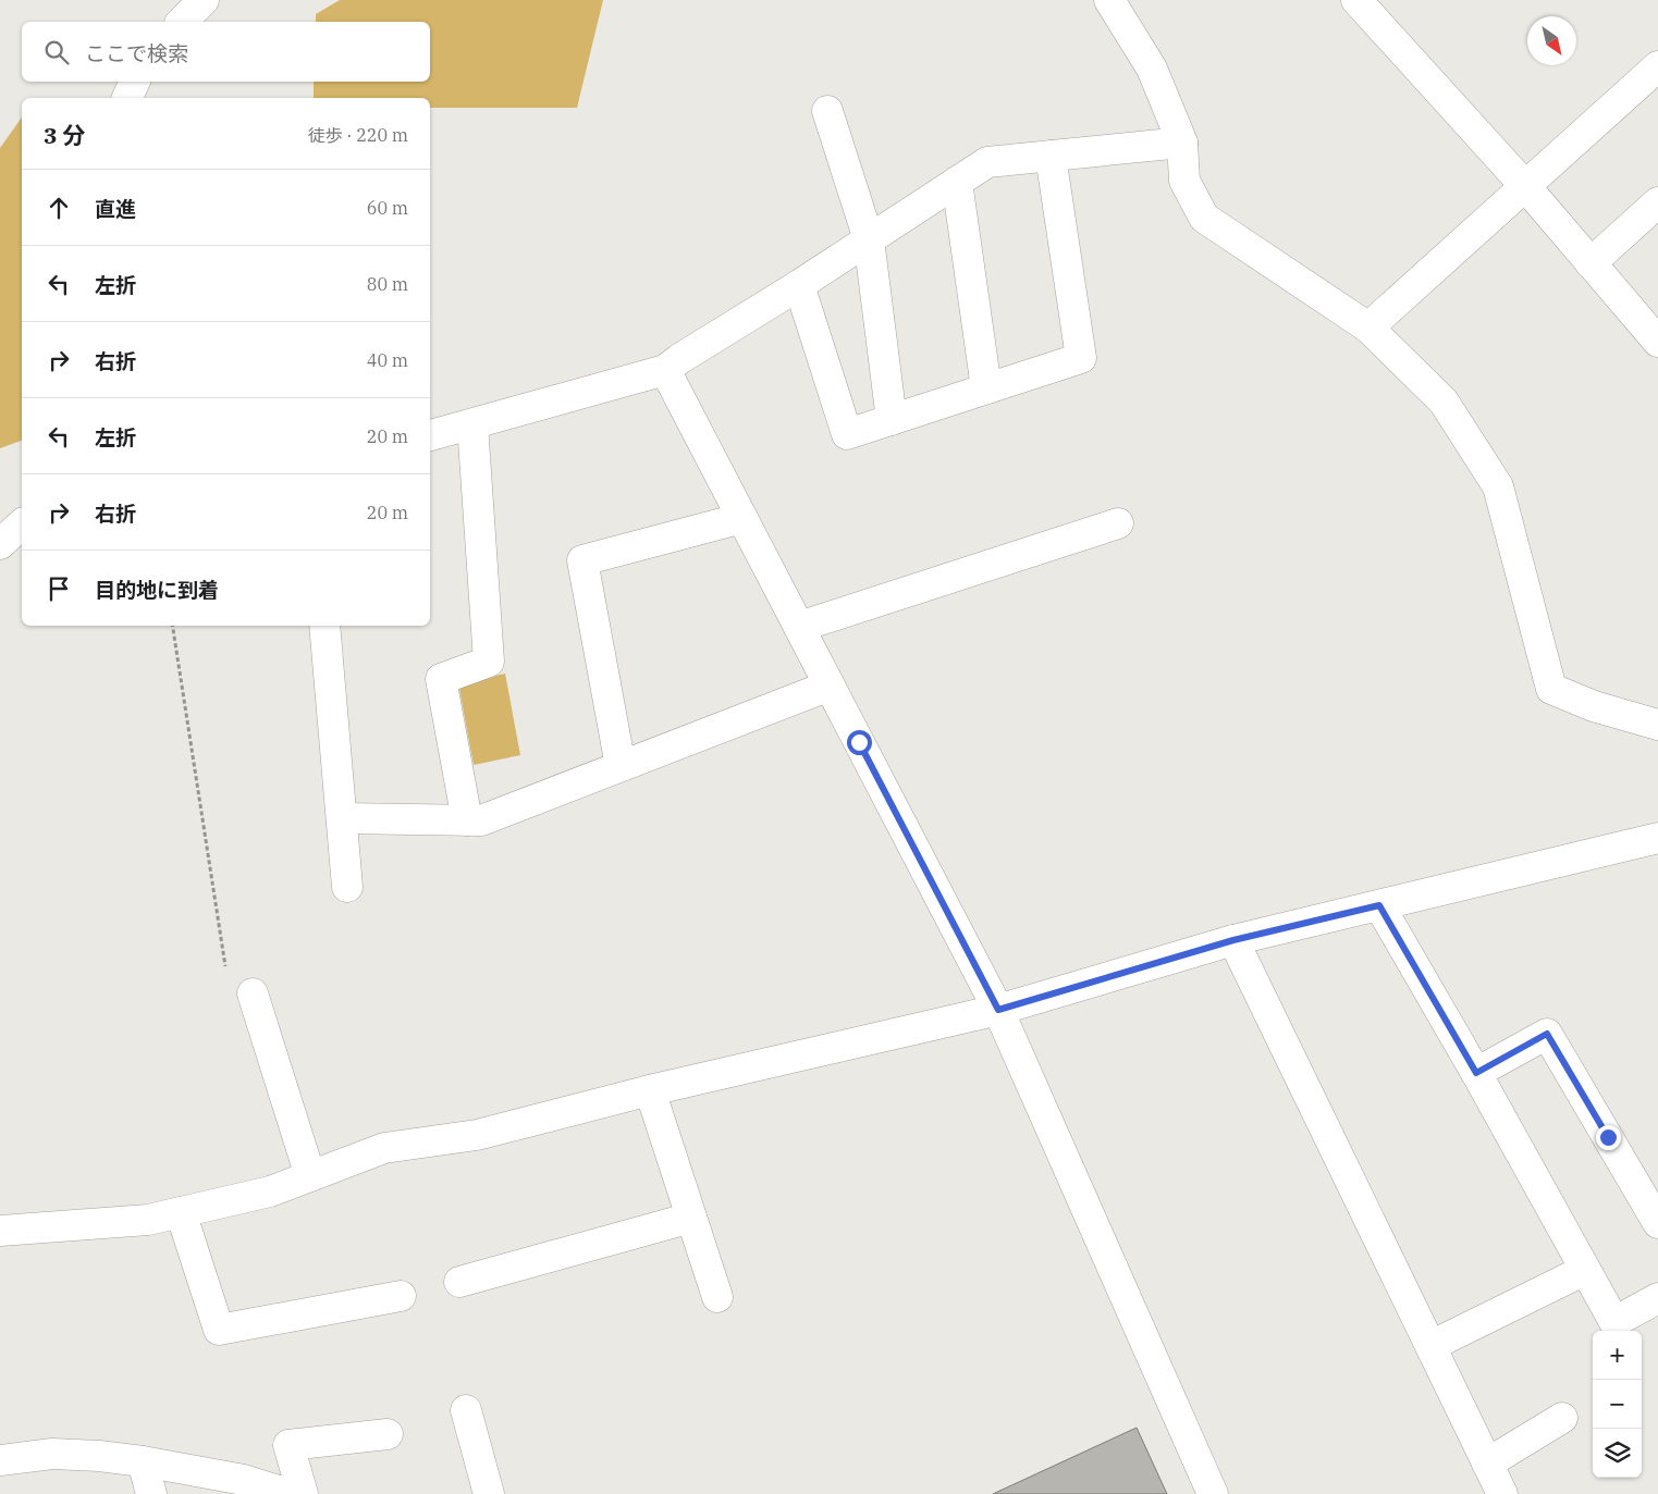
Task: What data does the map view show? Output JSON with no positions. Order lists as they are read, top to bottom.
{
  "north": "bottom right",
  "page": {
    "search": "ここで検索",
    "heading": ["3 分", "徒歩 · 220 m"],
    "list": [
      ["直進", "60 m"],
      ["左折", "80 m"],
      ["右折", "40 m"],
      ["左折", "20 m"],
      ["右折", "20 m"],
      "目的地に到着"
    ],
    "map_buttons": ["+", "−"]
  }
}
